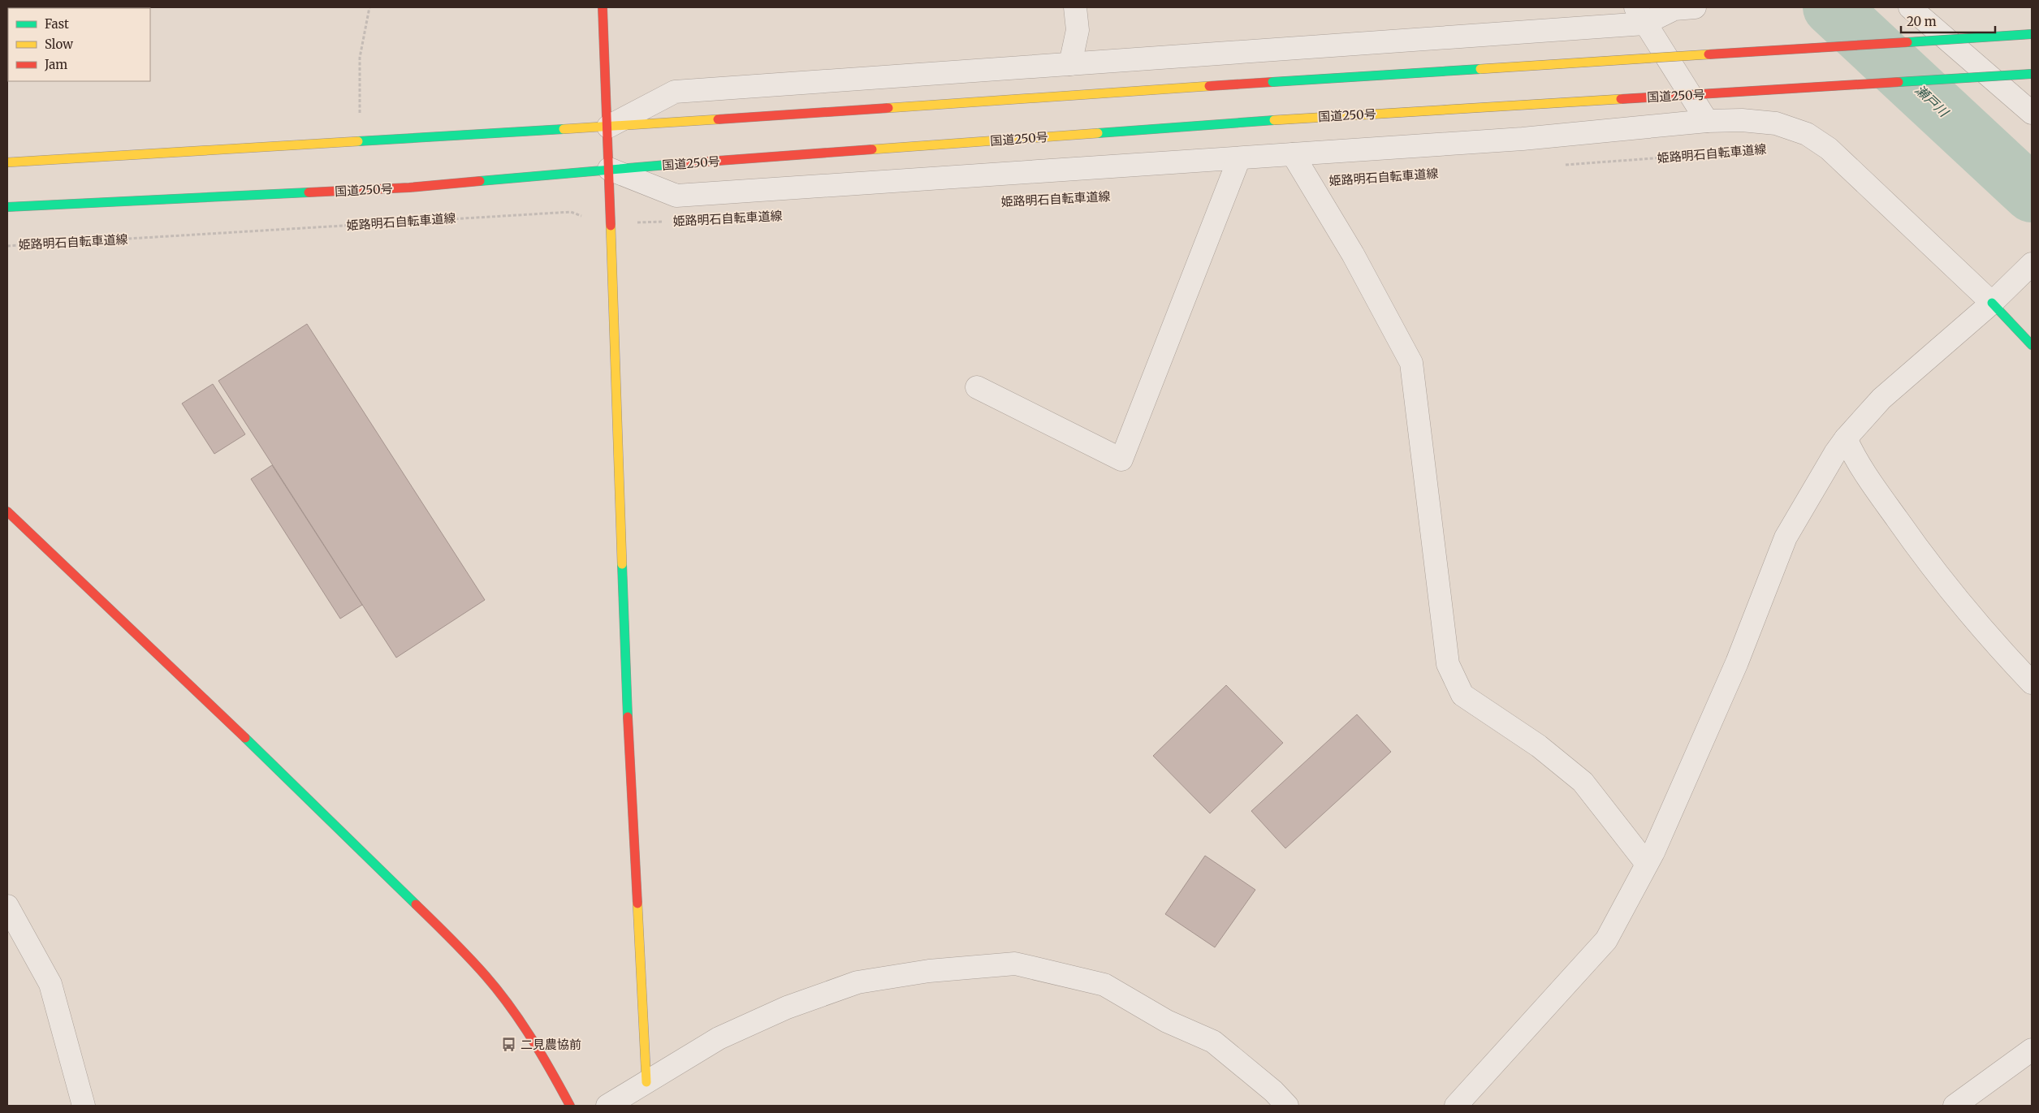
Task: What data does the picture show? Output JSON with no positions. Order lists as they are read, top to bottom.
{
  "streets": {
    "main road": ["国道250号"],
    "path": ["姫路明石自転車道線"]
  },
  "water": ["瀬戸川"],
  "places": {
    "bus stop": ["二見農協前"]
  },
  "legend": ["Fast", "Slow", "Jam"],
  "scale_bar": "20 m"
}
